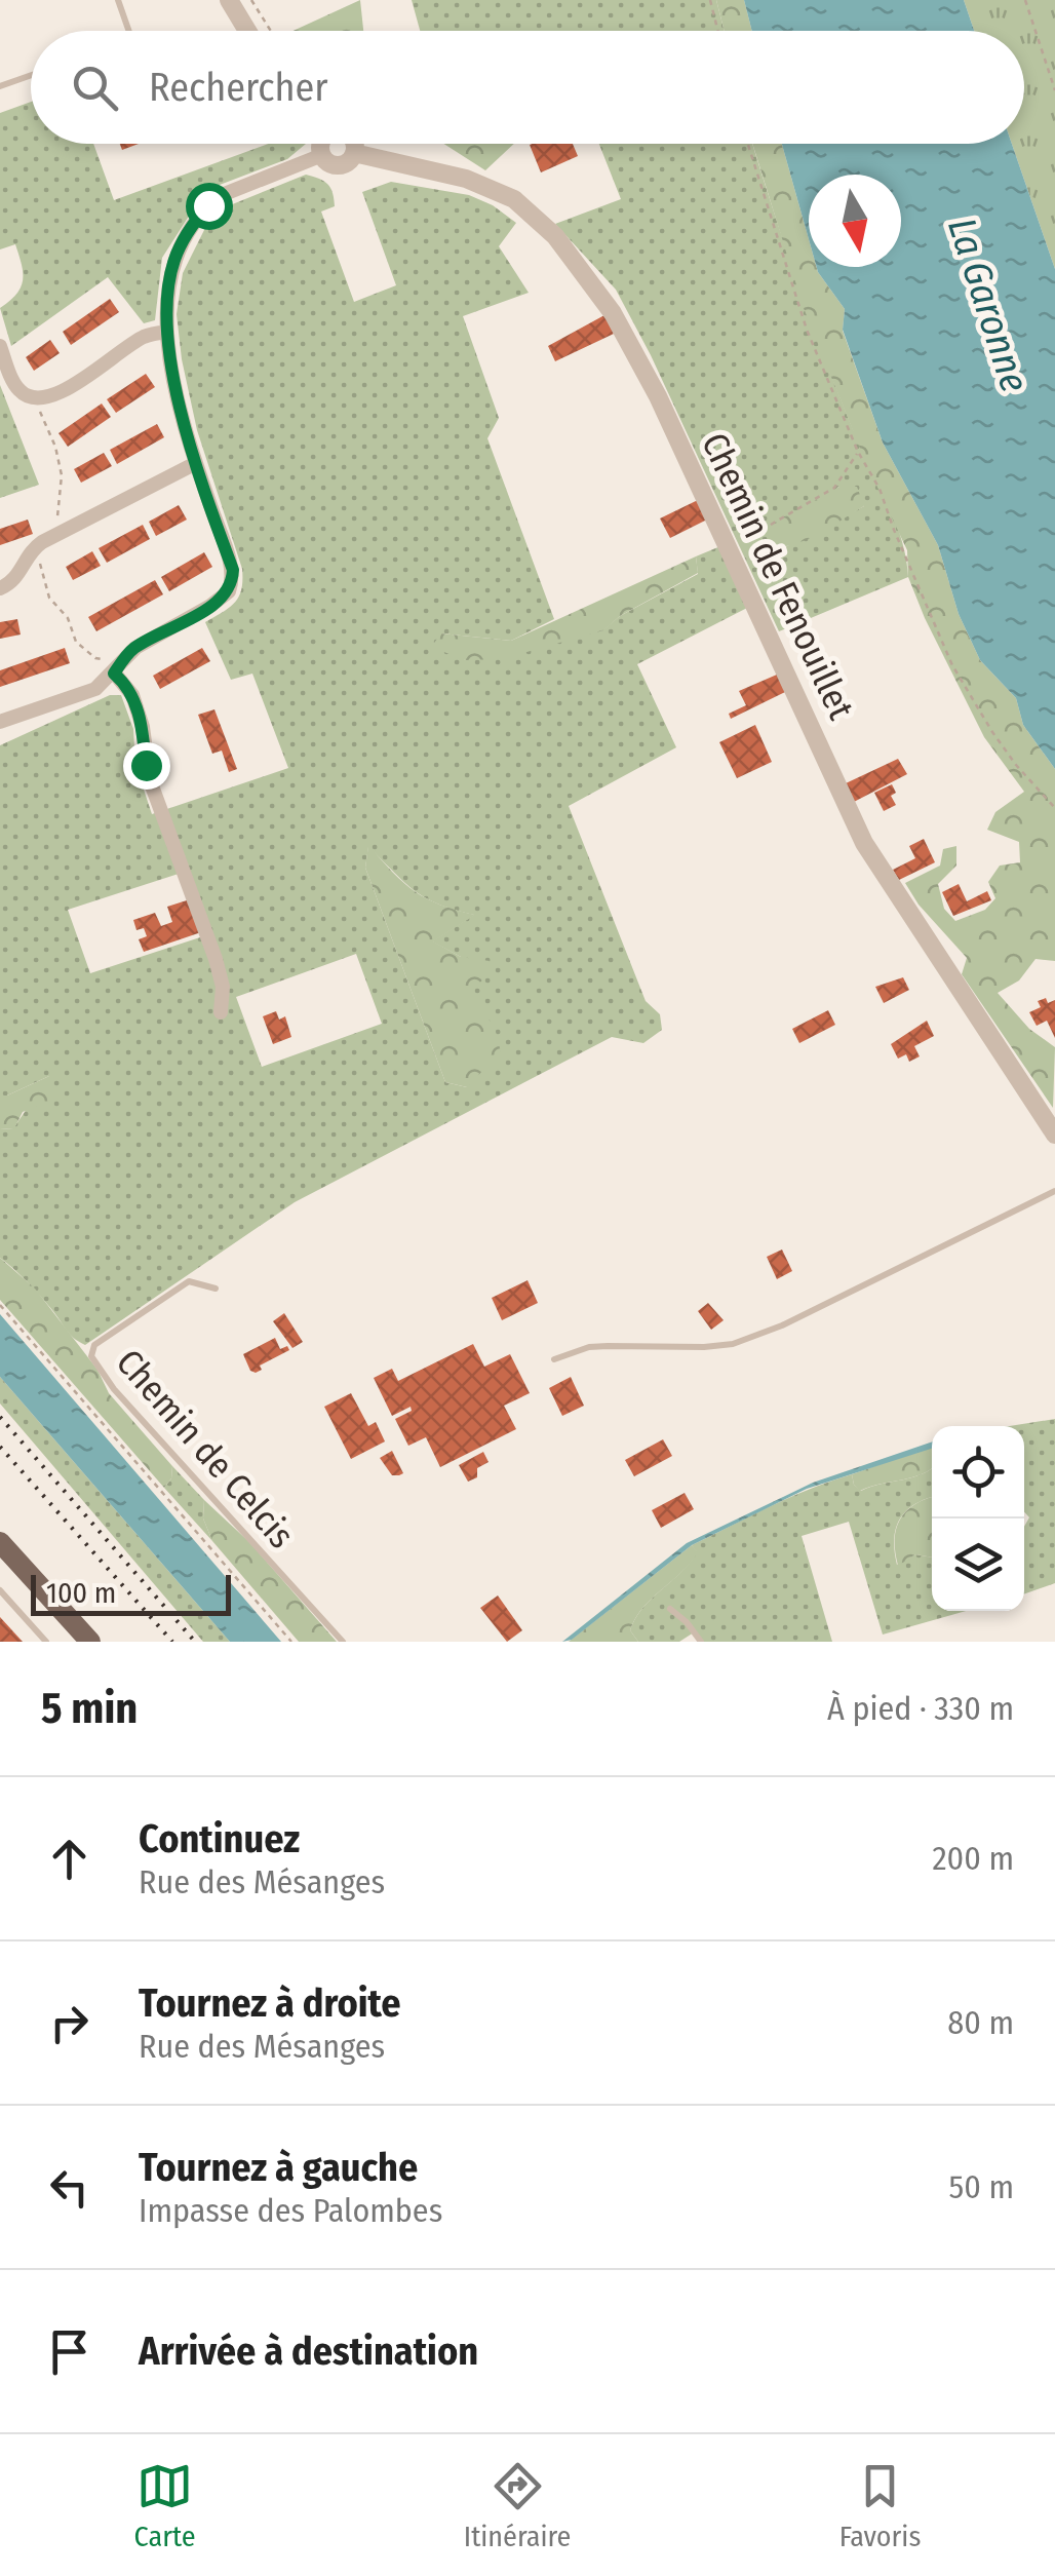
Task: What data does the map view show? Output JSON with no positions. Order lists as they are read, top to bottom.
{
  "streets": {
    "street": ["Chemin de Fenouillet"],
    "lane": ["Chemin de Celcis"]
  },
  "water": ["La Garonne"],
  "scale_bar": "100 m",
  "north": "bottom",
  "page": {
    "search": "Rechercher",
    "scale": "100 m",
    "heading": ["5 min", "À pied · 330 m"],
    "list": [
      ["Continuez", "Rue des Mésanges", "200 m"],
      ["Tournez à droite", "Rue des Mésanges", "80 m"],
      ["Tournez à gauche", "Impasse des Palombes", "50 m"],
      "Arrivée à destination"
    ],
    "nav": ["Carte", "Itinéraire", "Favoris"]
  }
}
